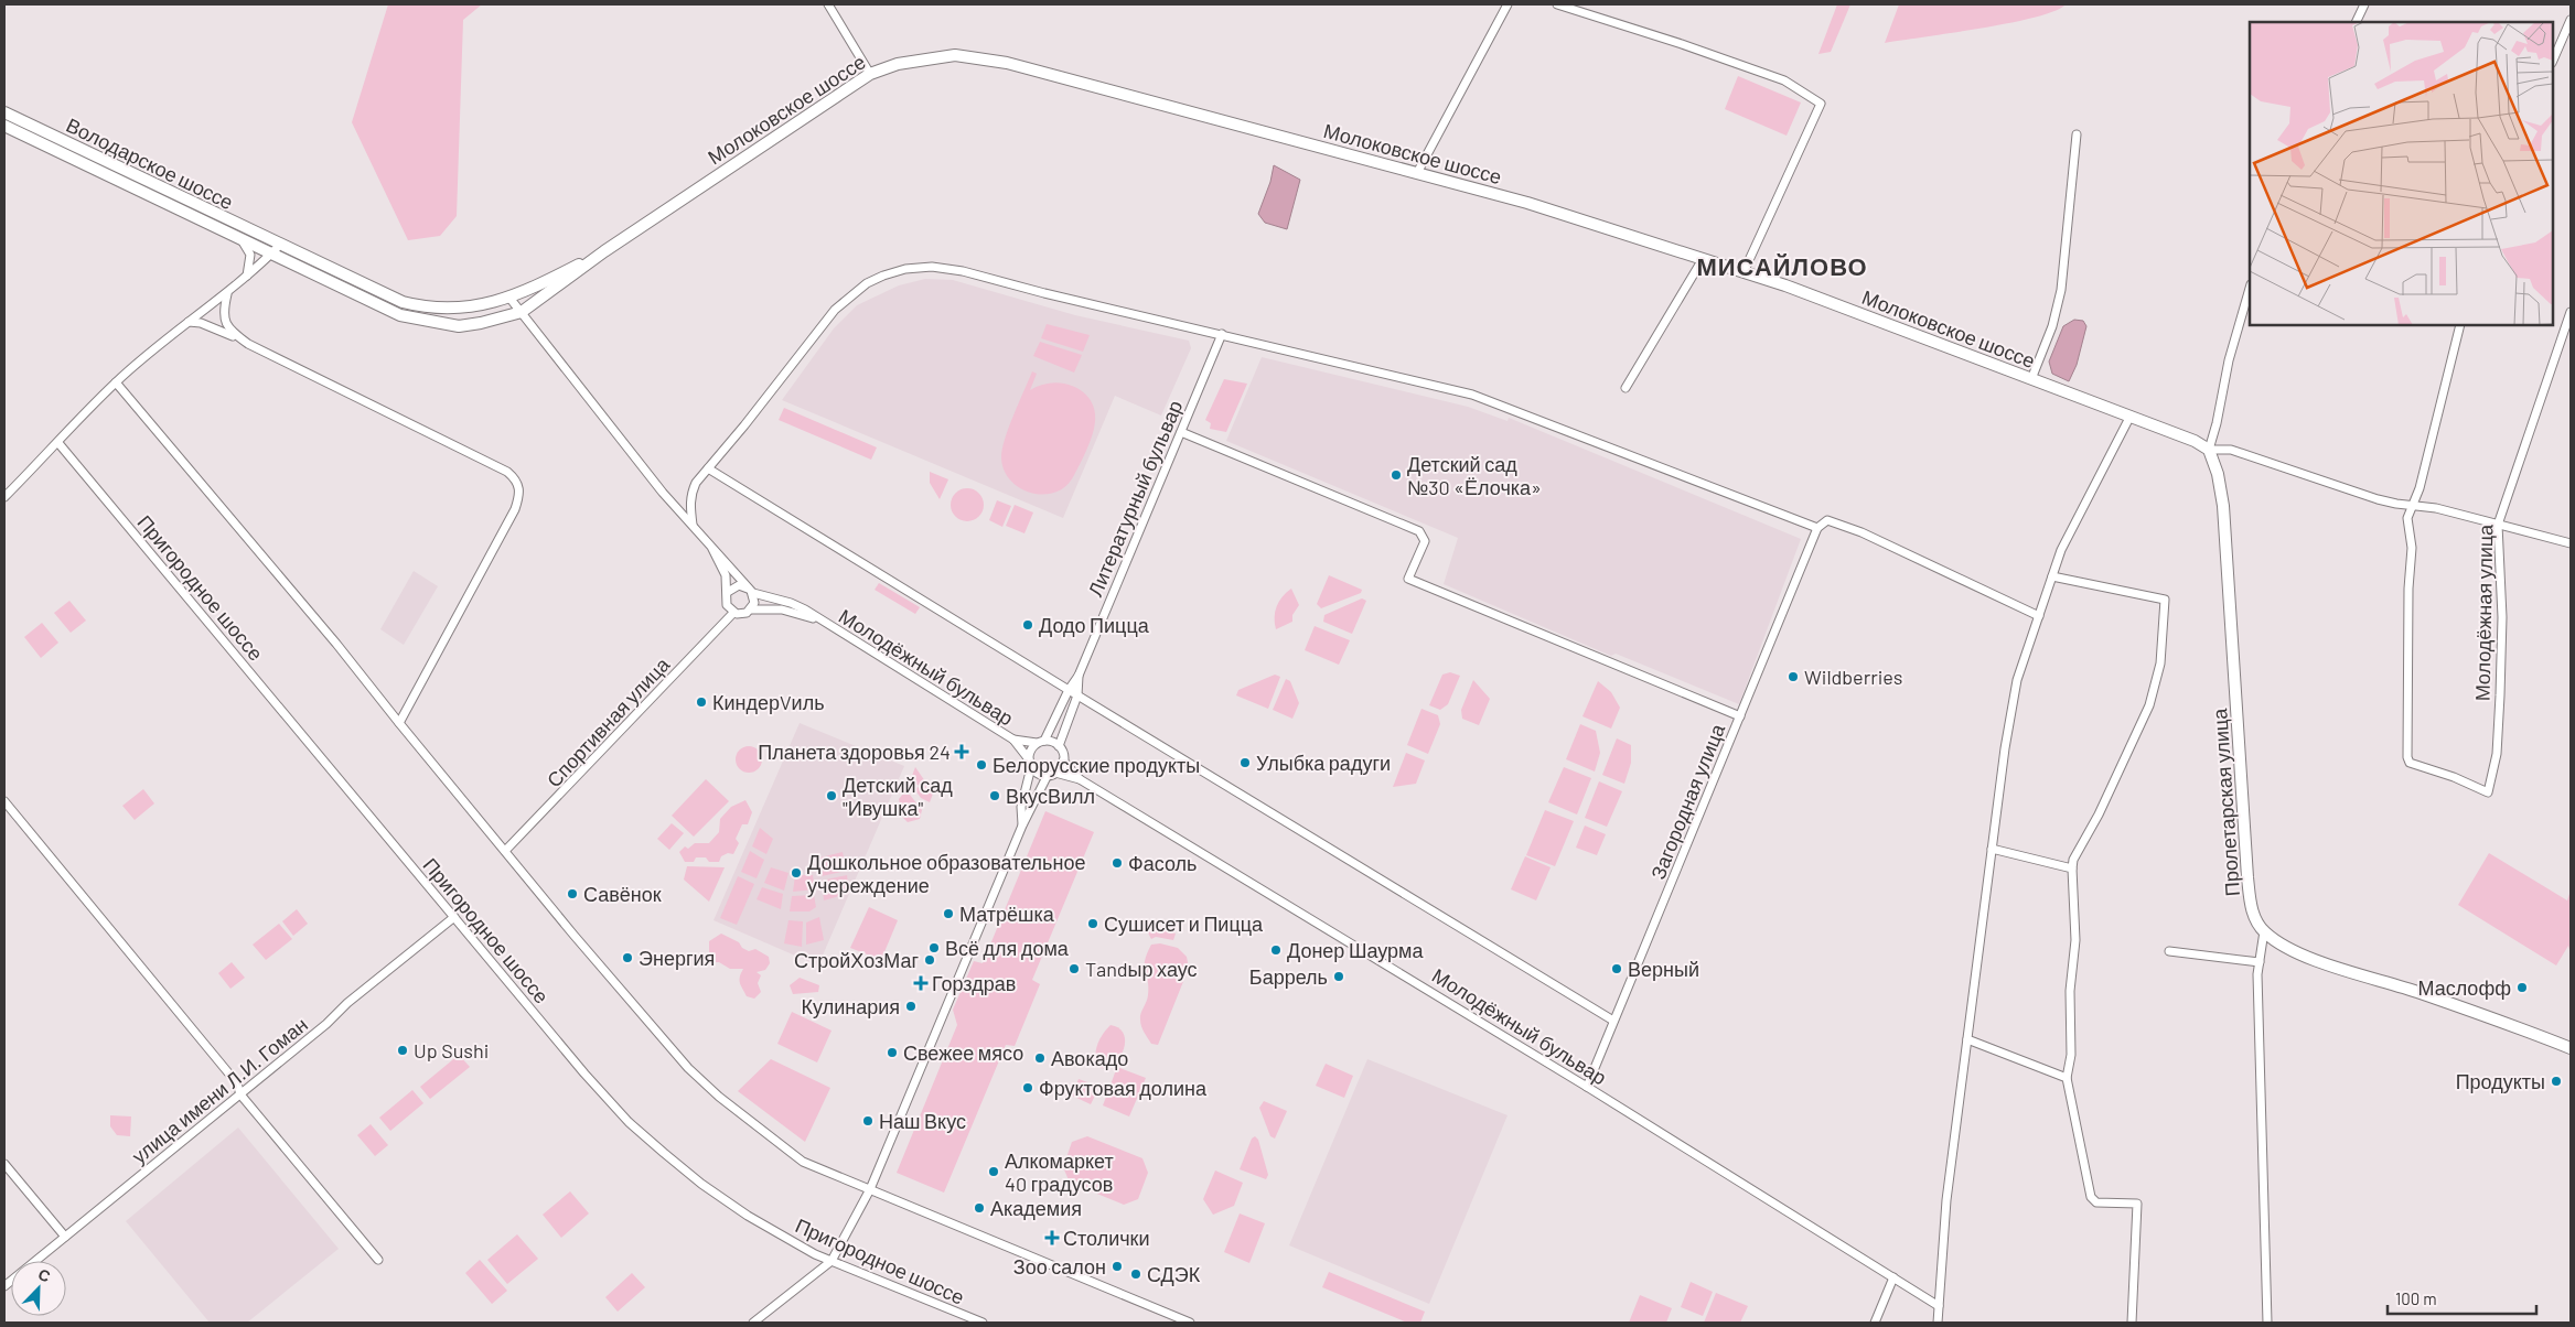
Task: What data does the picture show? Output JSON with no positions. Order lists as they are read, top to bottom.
{
  "streets": {
    "main road": ["Молоковское шоссе", "Володарское шоссе", "Пролетарская улица"],
    "street": [
      "Литературный бульвар",
      "Пригородное шоссе",
      "Молодёжная улица",
      "Молодёжный бульвар",
      "Спортивная улица",
      "Загородная улица",
      "улица имени Л.И. Гоман"
    ]
  },
  "crossings": [
    ["Молоковское шоссе", "Володарское шоссе"],
    ["Молоковское шоссе", "Пролетарская улица"],
    ["Литературный бульвар", "Молодёжный бульвар"],
    ["Пригородное шоссе", "улица имени Л.И. Гоман"],
    ["Молодёжный бульвар", "Спортивная улица"],
    ["Молодёжный бульвар", "Загородная улица"]
  ],
  "districts": ["МИСАЙЛОВО"],
  "places": {
    "other": [
      "Детский сад №30 «Ёлочка»",
      "Додо Пицца",
      "Wildberries",
      "КиндерVиль",
      "Улыбка радуги",
      "Белорусские продукты",
      "Детский сад \"Ивушка\"",
      "ВкусВилл",
      "Фасоль",
      "Дошкольное образовательное учереждение",
      "Савёнок",
      "Матрёшка",
      "Сушисет и Пицца",
      "Всё для дома",
      "Донер Шаурма",
      "Энергия",
      "СтройХозМаг",
      "Tandыр хаус",
      "Верный",
      "Баррель",
      "Маслофф",
      "Кулинария",
      "Up Sushi",
      "Свежее мясо",
      "Авокадо",
      "Продукты",
      "Фруктовая долина",
      "Наш Вкус",
      "Алкомаркет 40 градусов",
      "Академия",
      "Зоо салон",
      "СДЭК"
    ],
    "health": ["Планета здоровья 24", "Горздрав", "Столички"]
  },
  "scale_bar": "100 m",
  "north": "top right"
}
